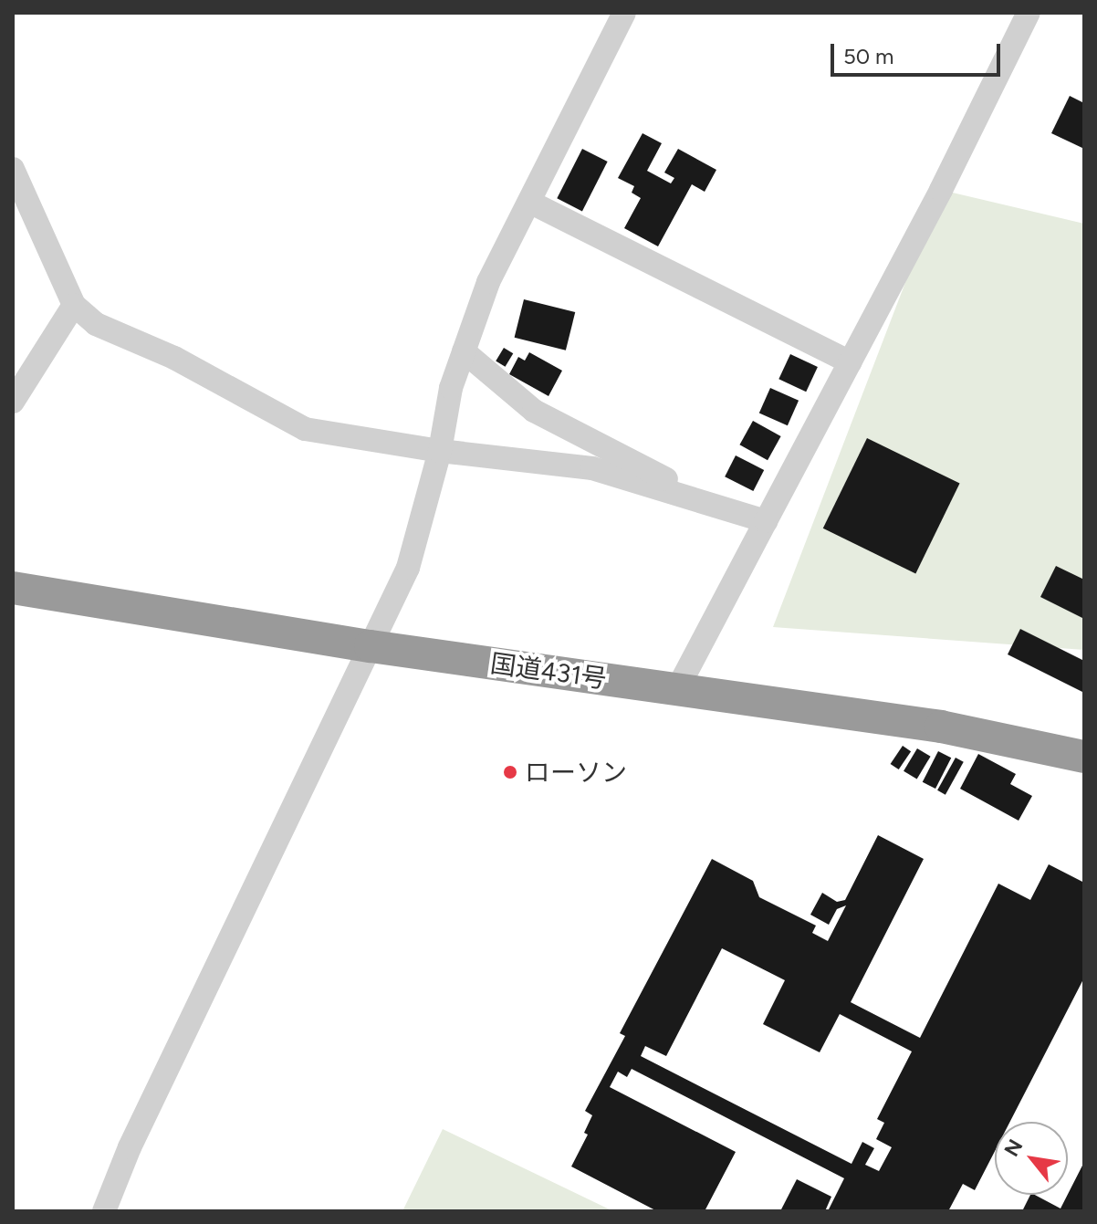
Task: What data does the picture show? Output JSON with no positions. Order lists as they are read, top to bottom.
{
  "streets": {
    "highway": ["国道431号"]
  },
  "places": ["ローソン"],
  "scale_bar": "50 m",
  "north": "top left"
}
